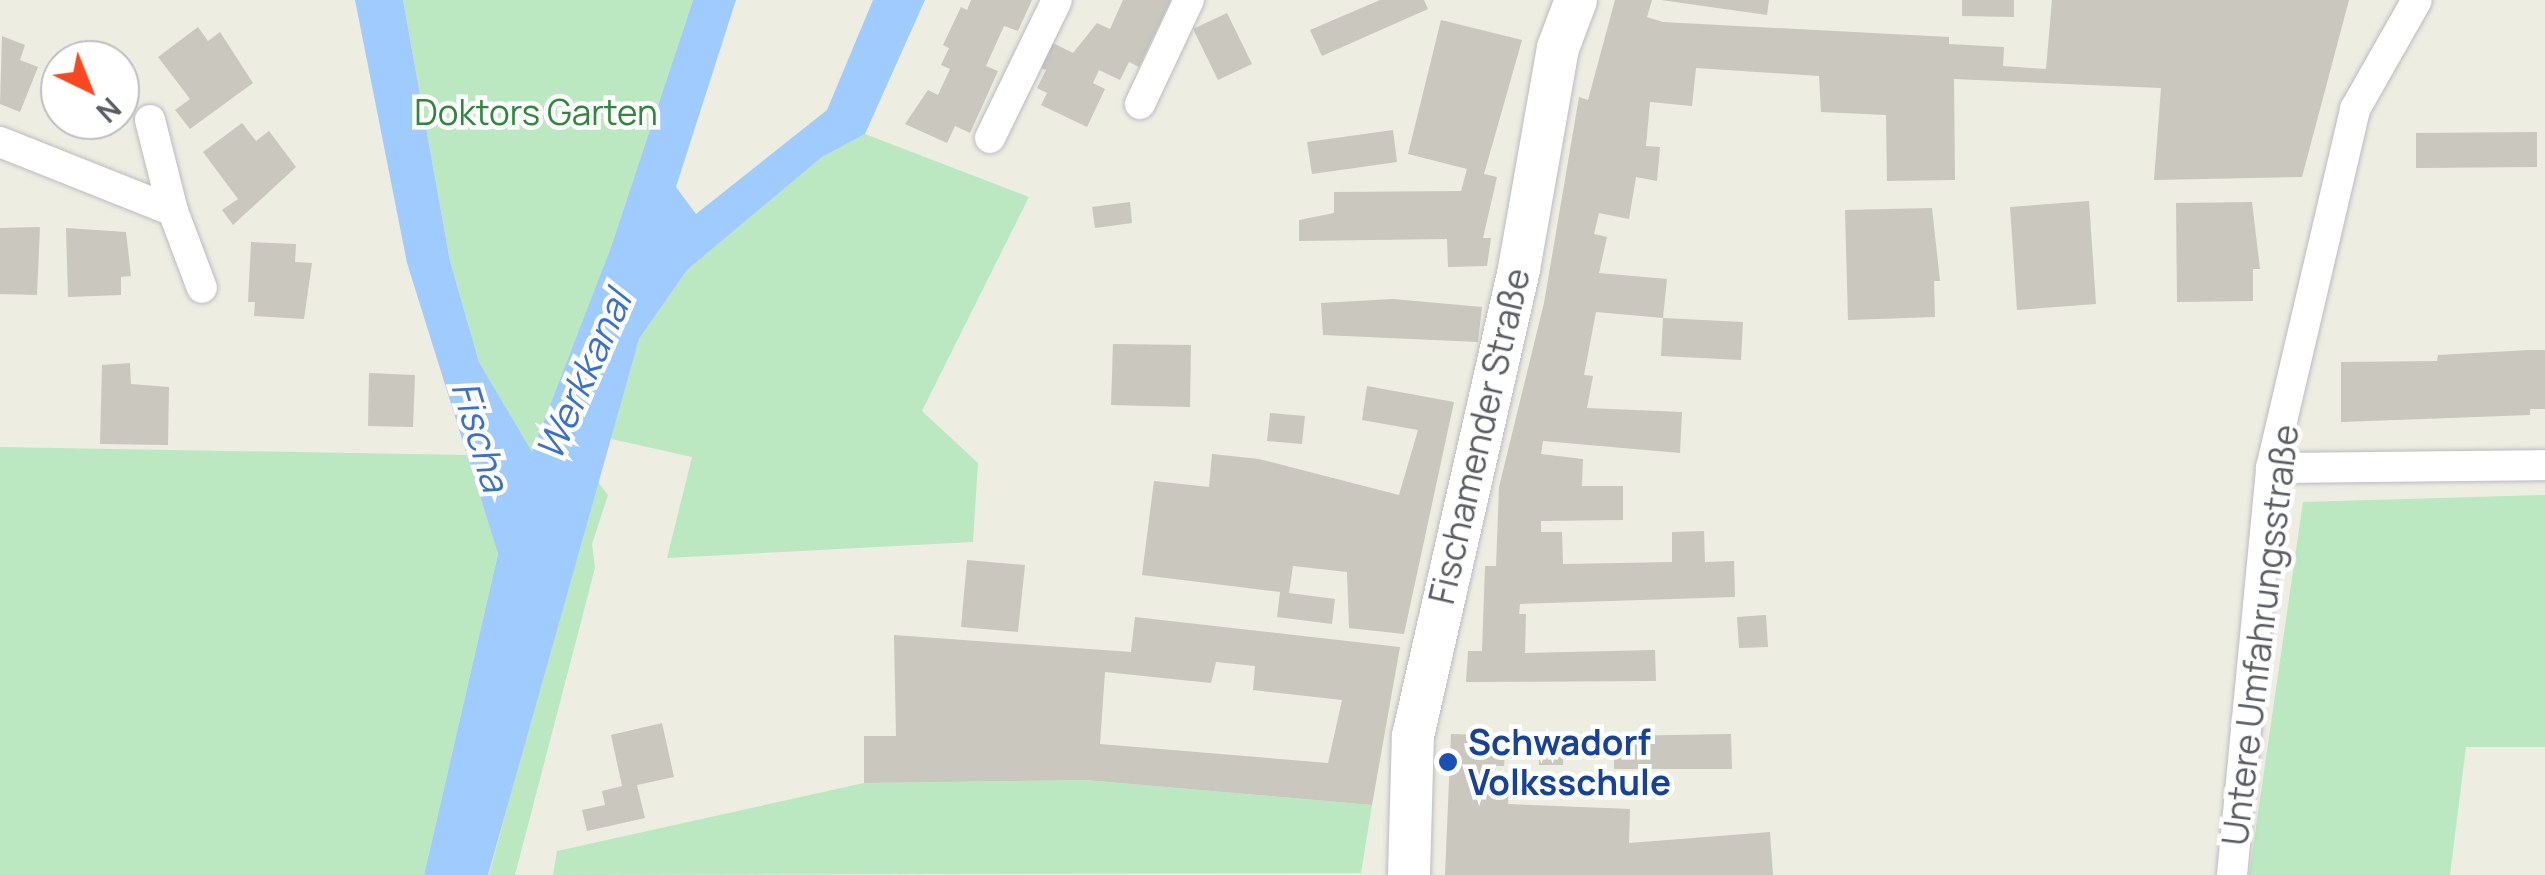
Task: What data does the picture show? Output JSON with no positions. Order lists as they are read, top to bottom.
{
  "streets": {
    "main road": ["Fischamender Straße"],
    "street": ["Untere Umfahrungsstraße"]
  },
  "water": ["Werkkanal", "Fischa"],
  "parks": ["Doktors Garten"],
  "places": ["Schwadorf Volksschule"],
  "north": "bottom right"
}
